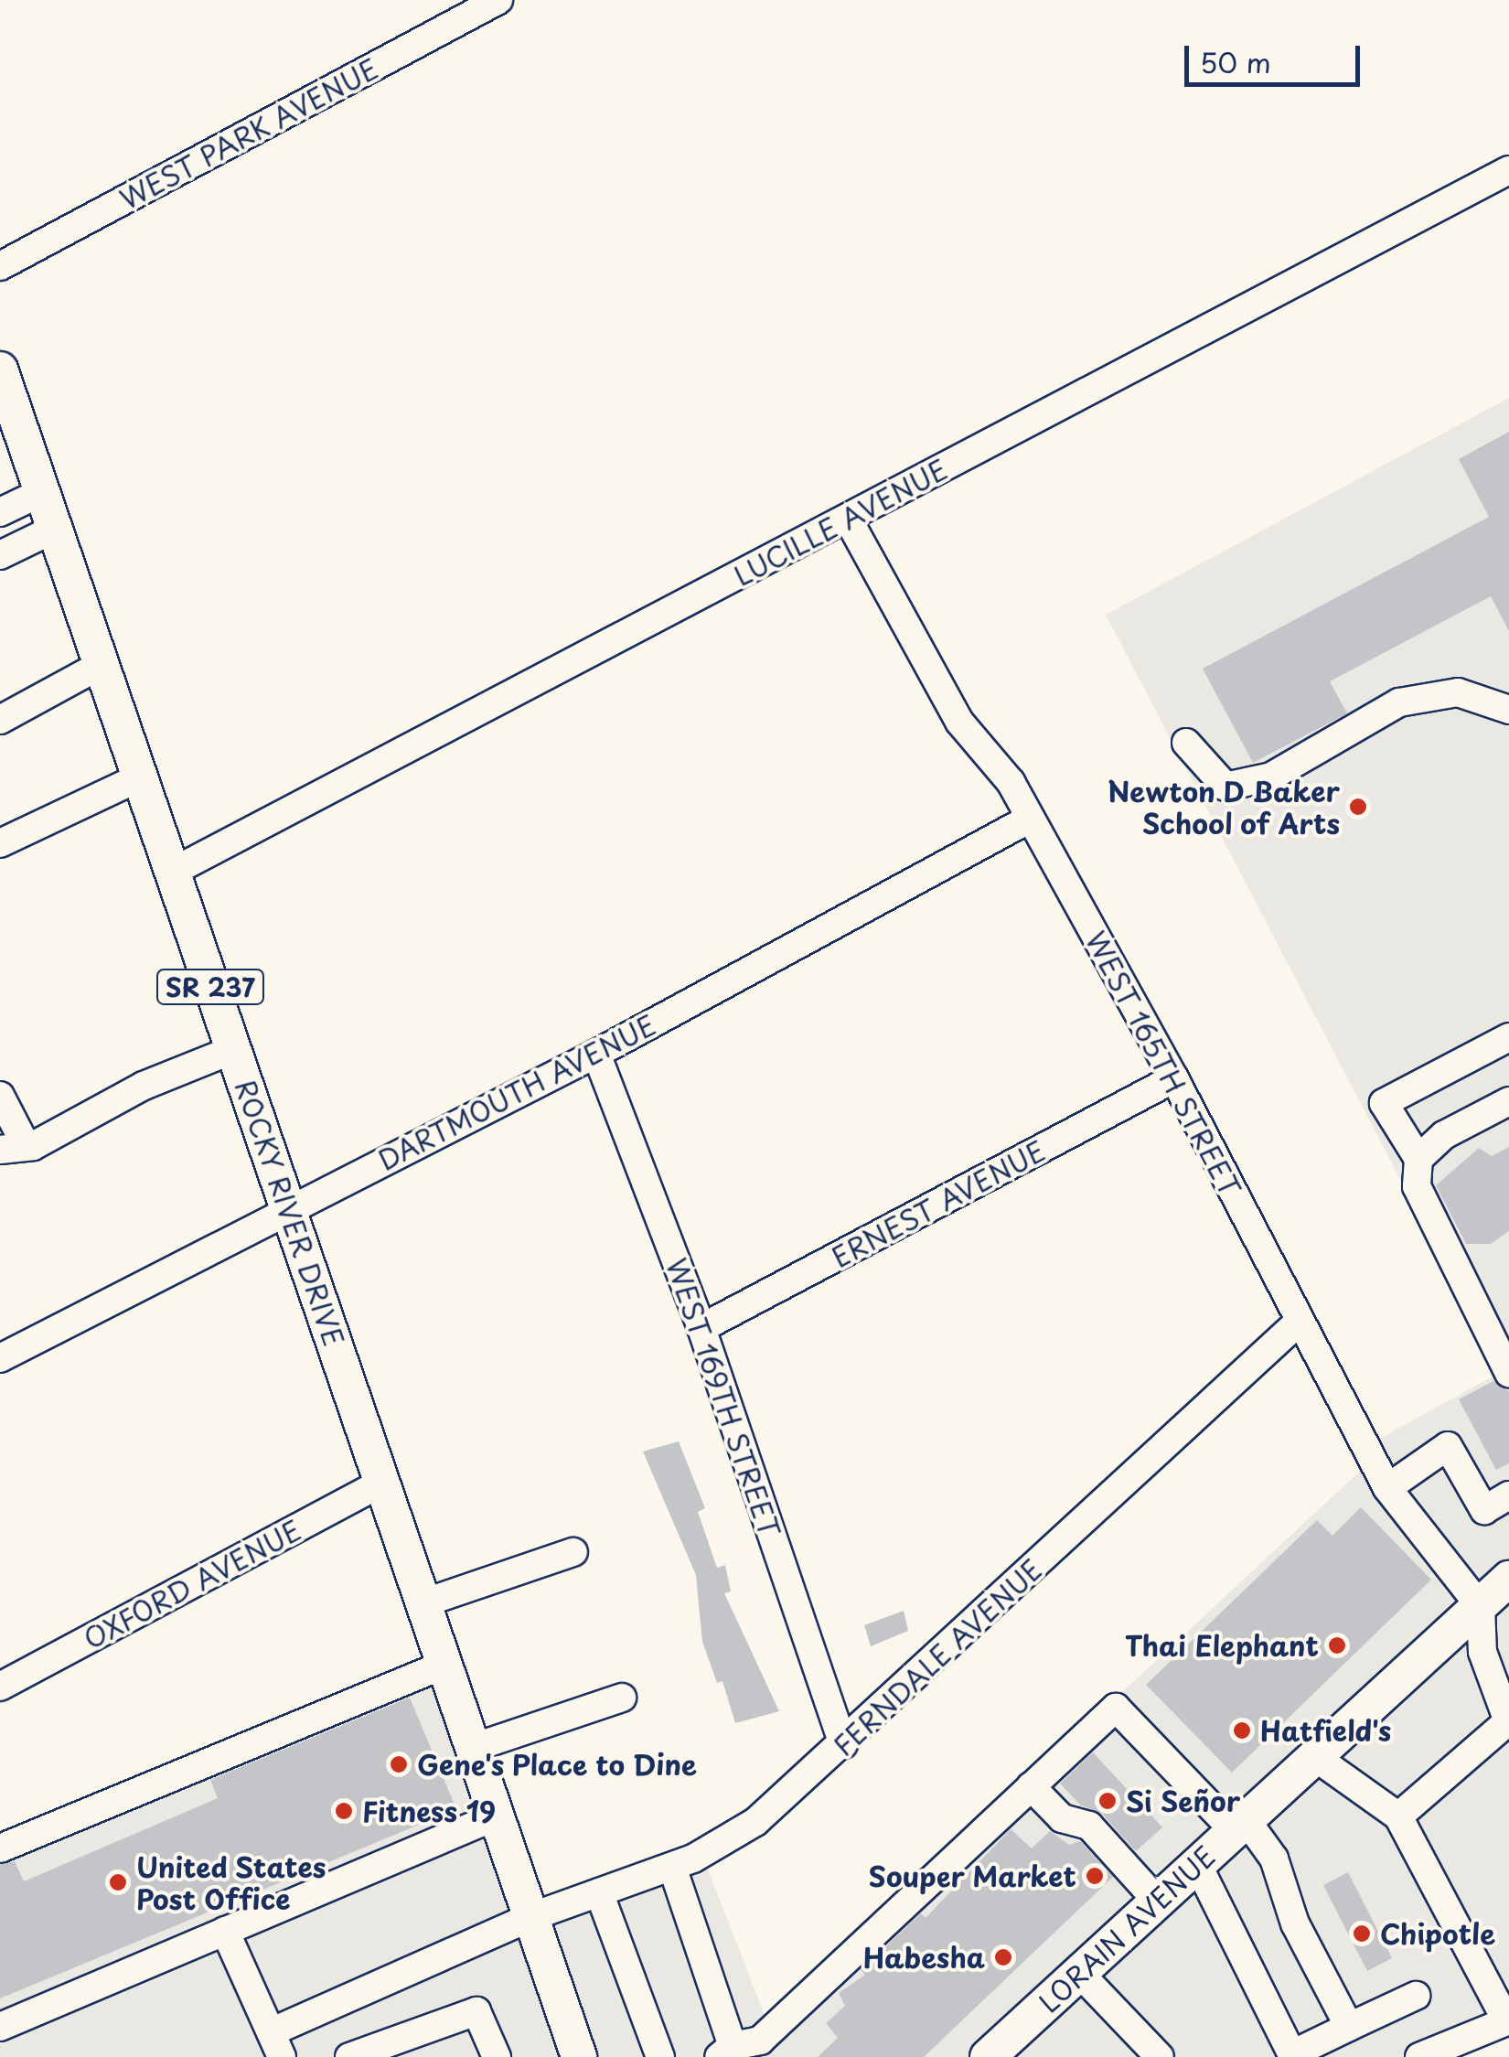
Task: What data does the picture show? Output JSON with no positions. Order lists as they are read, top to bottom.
{
  "streets": {
    "main road": ["SR 237", "ROCKY RIVER DRIVE", "LORAIN AVENUE"],
    "street": [
      "WEST PARK AVENUE",
      "LUCILLE AVENUE",
      "WEST 165TH STREET",
      "DARTMOUTH AVENUE",
      "ERNEST AVENUE",
      "WEST 169TH STREET",
      "OXFORD AVENUE",
      "FERNDALE AVENUE"
    ]
  },
  "crossings": [
    ["LUCILLE AVENUE", "WEST 165TH STREET"],
    ["LUCILLE AVENUE", "ROCKY RIVER DRIVE"],
    ["WEST 165TH STREET", "DARTMOUTH AVENUE"],
    ["WEST 165TH STREET", "ERNEST AVENUE"],
    ["WEST 165TH STREET", "FERNDALE AVENUE"],
    ["WEST 165TH STREET", "LORAIN AVENUE"],
    ["DARTMOUTH AVENUE", "ROCKY RIVER DRIVE"],
    ["DARTMOUTH AVENUE", "WEST 169TH STREET"],
    ["ERNEST AVENUE", "WEST 169TH STREET"],
    ["ROCKY RIVER DRIVE", "OXFORD AVENUE"],
    ["ROCKY RIVER DRIVE", "FERNDALE AVENUE"],
    ["WEST 169TH STREET", "FERNDALE AVENUE"]
  ],
  "places": [
    "Newton D Baker School of Arts",
    "Thai Elephant",
    "Hatfield's",
    "Gene's Place to Dine",
    "Si Señor",
    "Fitness 19",
    "Souper Market",
    "United States Post Office",
    "Chipotle",
    "Habesha"
  ],
  "scale_bar": "50 m"
}
